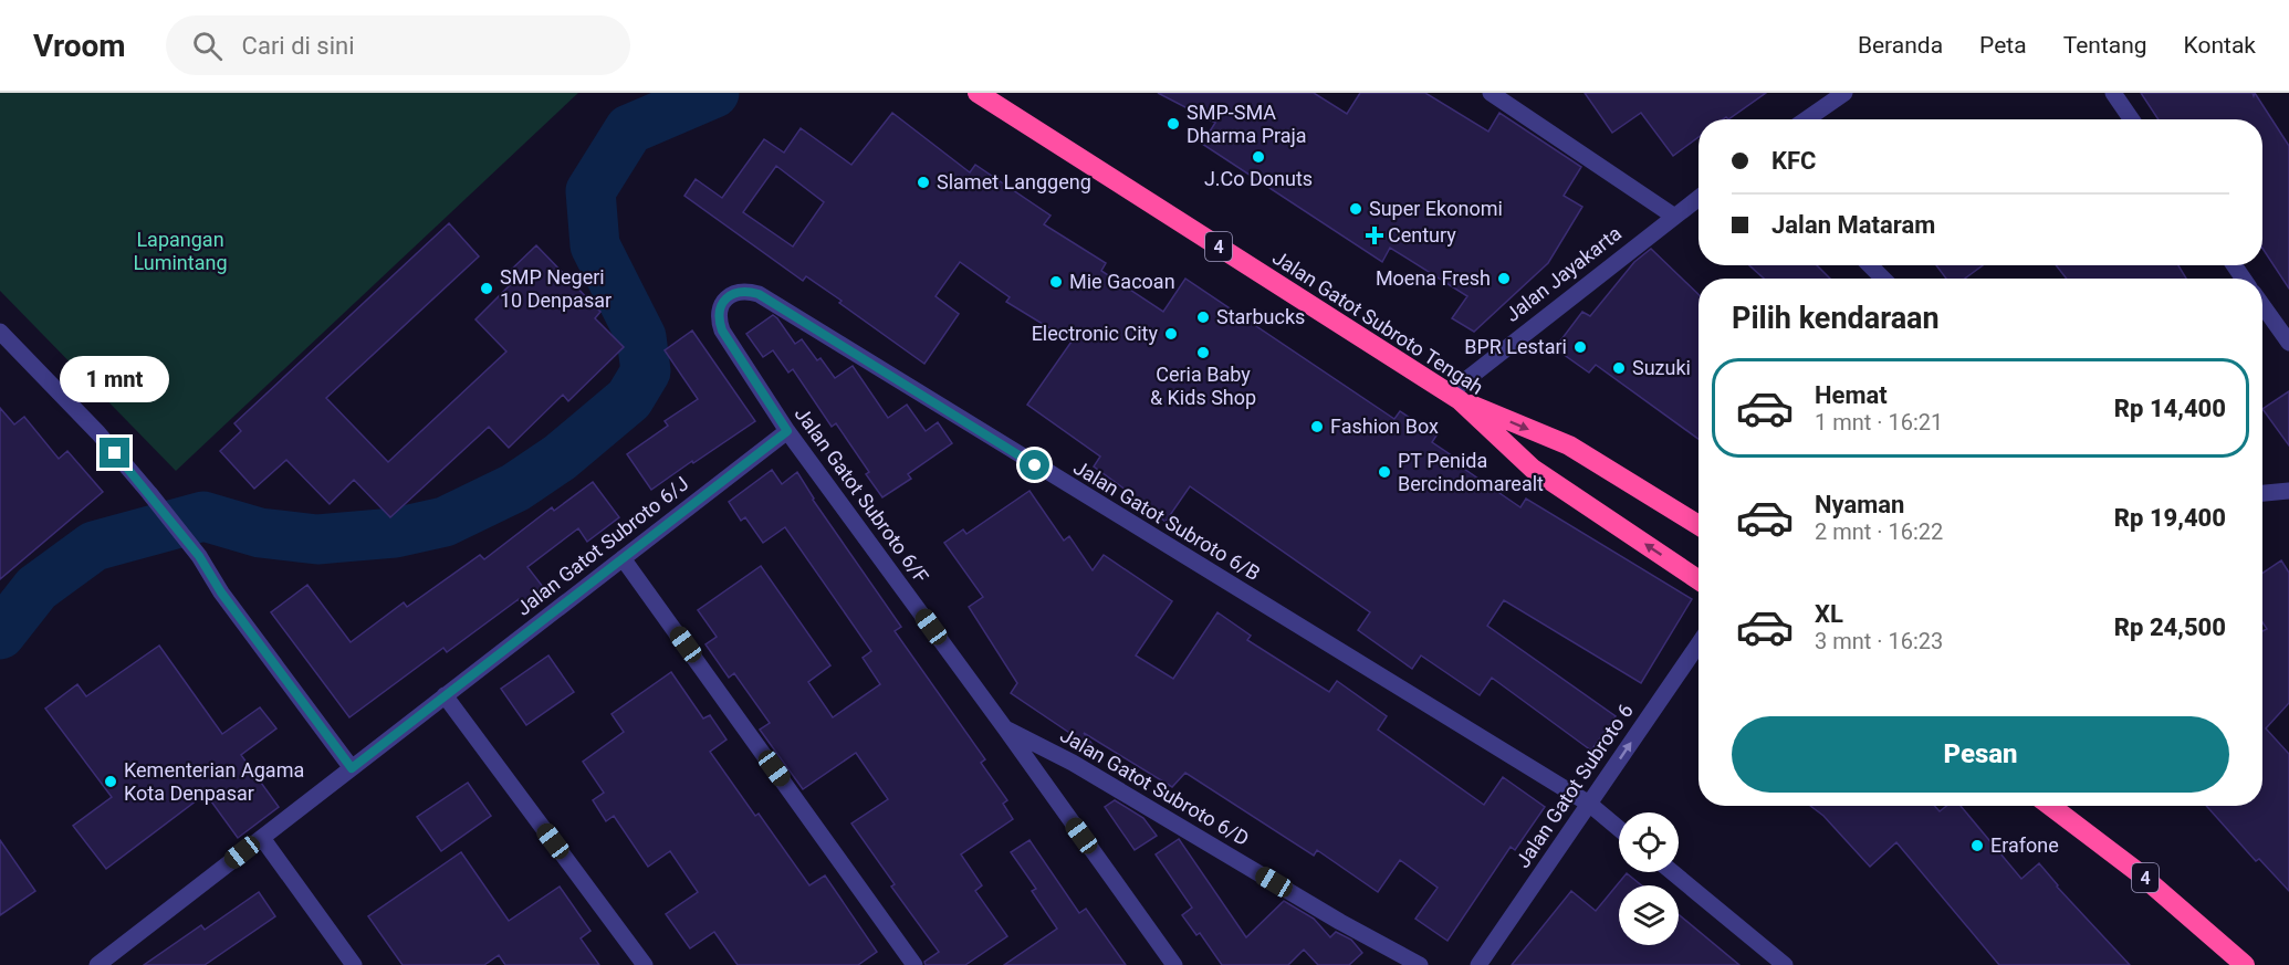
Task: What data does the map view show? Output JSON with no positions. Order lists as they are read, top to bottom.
{
  "streets": {
    "highway": ["4", "Jalan Gatot Subroto Tengah"],
    "street": [
      "Jalan Jayakarta",
      "Jalan Gatot Subroto 6/F",
      "Jalan Gatot Subroto 6/B",
      "Jalan Gatot Subroto 6/J",
      "Jalan Gatot Subroto 6",
      "Jalan Gatot Subroto 6/D"
    ]
  },
  "crossings": [
    ["4", "Jalan Jayakarta"],
    ["4", "Jalan Gatot Subroto Tengah"],
    ["Jalan Jayakarta", "Jalan Gatot Subroto Tengah"],
    ["Jalan Gatot Subroto 6/F", "Jalan Gatot Subroto 6/B"],
    ["Jalan Gatot Subroto 6/F", "Jalan Gatot Subroto 6/J"],
    ["Jalan Gatot Subroto 6/F", "Jalan Gatot Subroto 6/D"],
    ["Jalan Gatot Subroto 6/B", "Jalan Gatot Subroto 6"]
  ],
  "one_way": ["Jalan Gatot Subroto 6"],
  "parks": ["Lapangan Lumintang"],
  "places": {
    "other": [
      "SMP-SMA Dharma Praja",
      "J.Co Donuts",
      "Slamet Langgeng",
      "Super Ekonomi",
      "Moena Fresh",
      "Mie Gacoan",
      "SMP Negeri 10 Denpasar",
      "Starbucks",
      "Electronic City",
      "BPR Lestari",
      "Ceria Baby & Kids Shop",
      "Suzuki",
      "Fashion Box",
      "PT Penida Bercindomarealt",
      "Kementerian Agama Kota Denpasar",
      "Erafone"
    ],
    "health": ["Century"]
  },
  "page": {
    "header": "Vroom",
    "search": "Cari di sini",
    "nav": [
      "Beranda",
      "Peta",
      "Tentang",
      "Kontak"
    ],
    "banner": ["KFC", "Jalan Mataram"],
    "heading": "Pilih kendaraan",
    "bubble": "1 mnt",
    "list": [
      {
        "name": "Hemat",
        "note": "1 mnt · 16:21",
        "value": "Rp 14,400"
      },
      {
        "name": "Nyaman",
        "note": "2 mnt · 16:22",
        "value": "Rp 19,400"
      },
      {
        "name": "XL",
        "note": "3 mnt · 16:23",
        "value": "Rp 24,500"
      }
    ],
    "buttons": "Pesan"
  }
}
